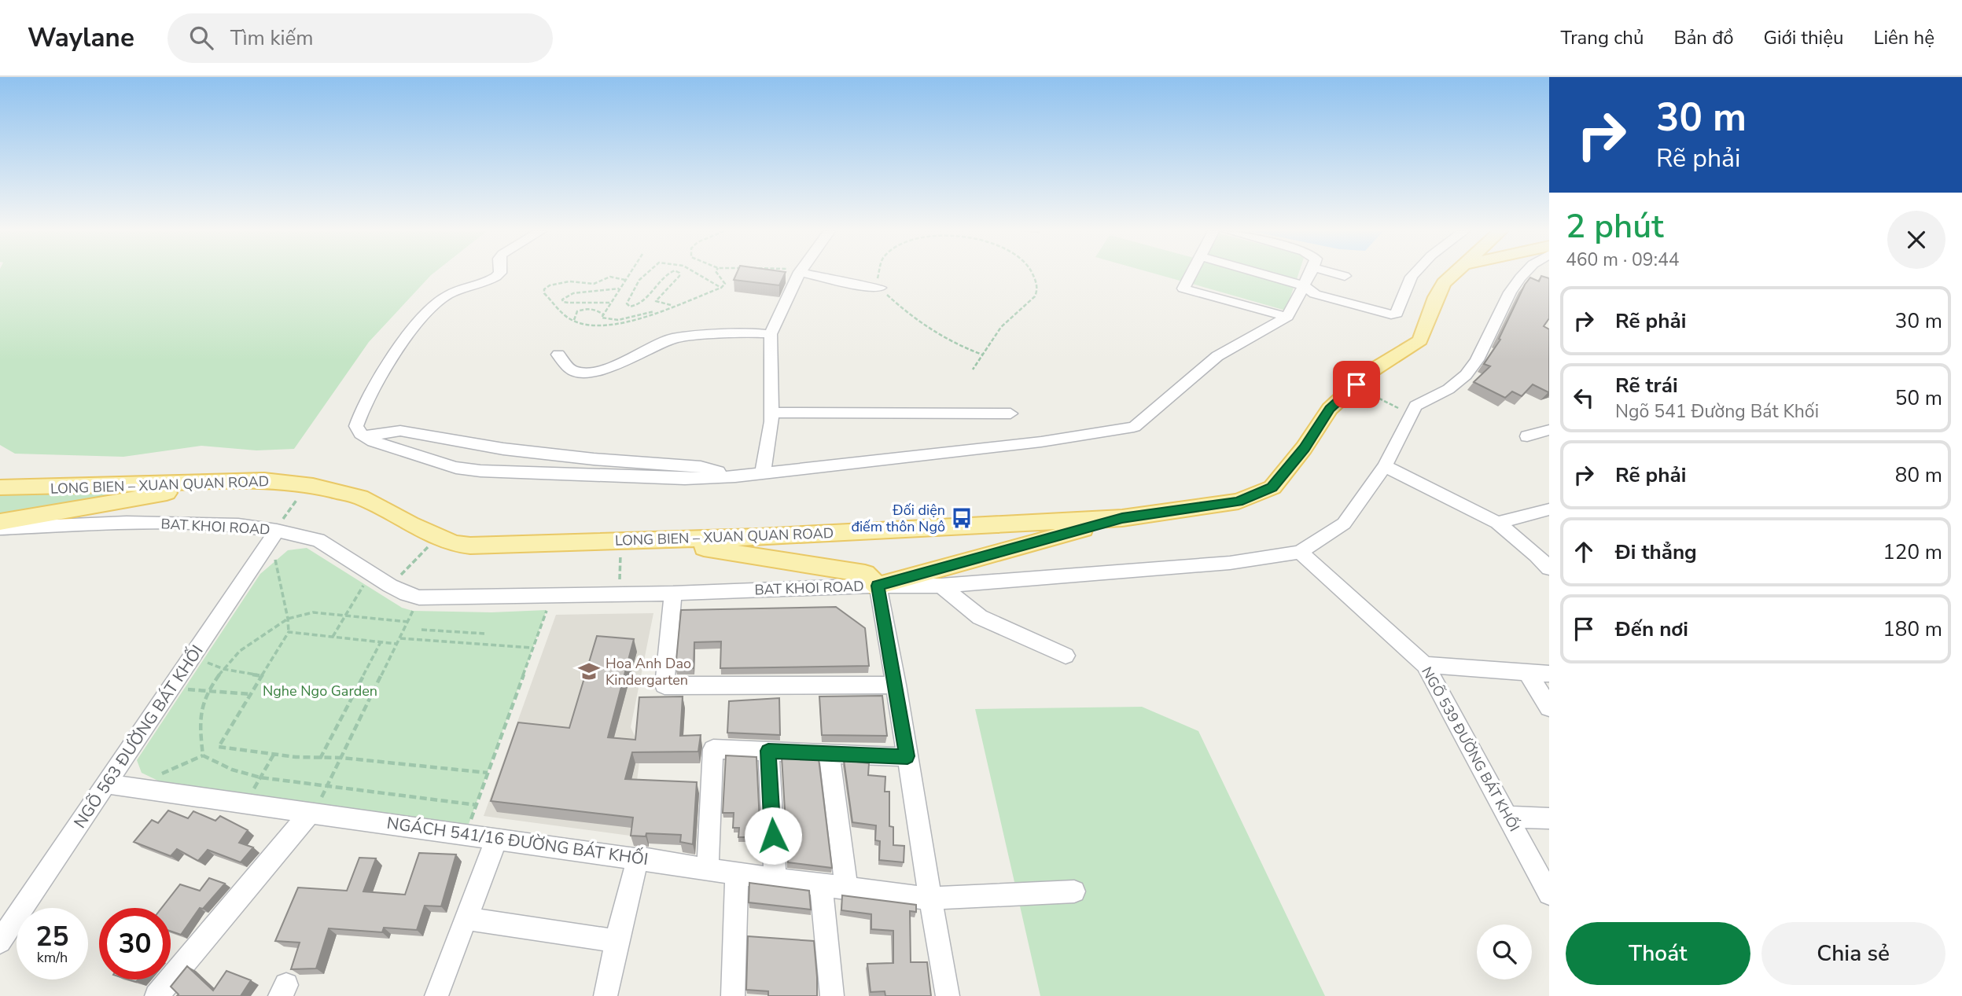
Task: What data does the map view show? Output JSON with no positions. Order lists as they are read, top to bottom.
{
  "streets": {
    "main road": ["LONG BIEN – XUAN QUAN ROAD"],
    "street": [
      "BAT KHOI ROAD",
      "NGÕ 563 ĐƯỜNG BÁT KHỐI",
      "NGÕ 539 ĐƯỜNG BÁT KHỐI",
      "NGÁCH 541/16 ĐƯỜNG BÁT KHỐI"
    ]
  },
  "crossings": [
    ["BAT KHOI ROAD", "NGÕ 563 ĐƯỜNG BÁT KHỐI"],
    ["BAT KHOI ROAD", "NGÕ 539 ĐƯỜNG BÁT KHỐI"],
    ["NGÕ 563 ĐƯỜNG BÁT KHỐI", "NGÁCH 541/16 ĐƯỜNG BÁT KHỐI"]
  ],
  "parks": ["Nghe Ngo Garden"],
  "places": {
    "bus stop": ["Đối diện điếm thôn Ngô"],
    "school or university": ["Hoa Anh Dao Kindergarten"]
  },
  "page": {
    "header": "Waylane",
    "search": "Tìm kiếm",
    "nav": [
      "Trang chủ",
      "Bản đồ",
      "Giới thiệu",
      "Liên hệ"
    ],
    "turn": ["30 m", "Rẽ phải"],
    "heading": ["2 phút", "460 m · 09:44"],
    "list": [
      {
        "name": "Rẽ phải",
        "value": "30 m"
      },
      {
        "name": "Rẽ trái",
        "note": "Ngõ 541 Đường Bát Khối",
        "value": "50 m"
      },
      {
        "name": "Rẽ phải",
        "value": "80 m"
      },
      {
        "name": "Đi thẳng",
        "value": "120 m"
      },
      {
        "name": "Đến nơi",
        "value": "180 m"
      }
    ],
    "speed": "25 km/h",
    "limit": "30",
    "buttons": ["Thoát", "Chia sẻ"]
  }
}
